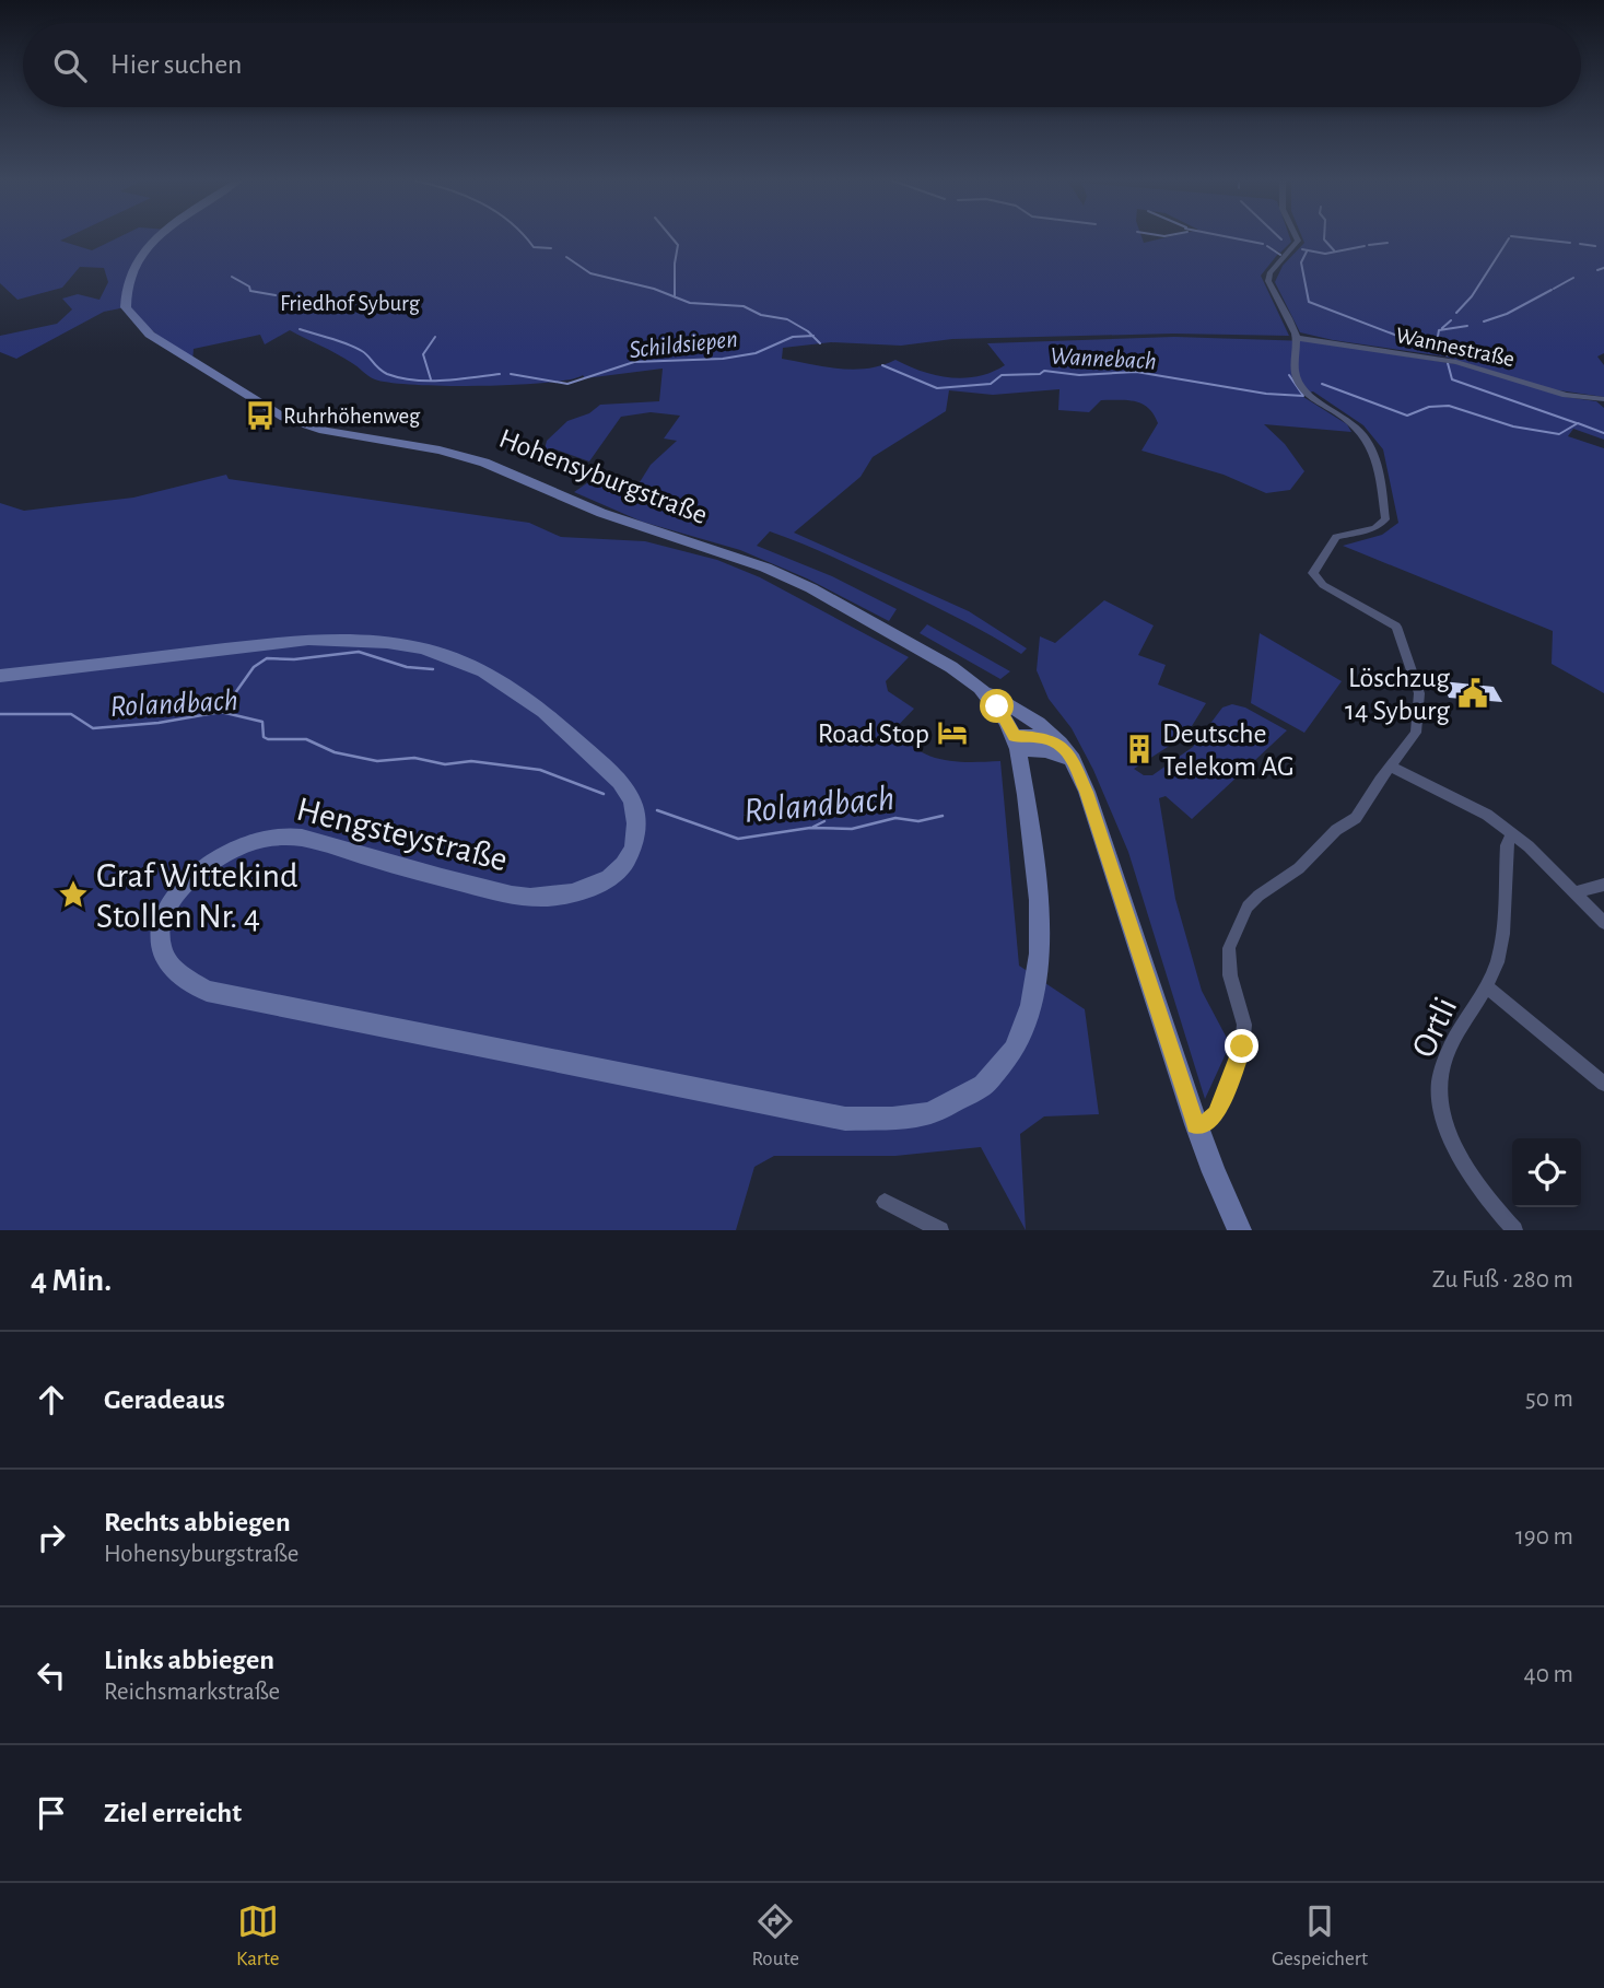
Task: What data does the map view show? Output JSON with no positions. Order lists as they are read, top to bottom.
{
  "streets": {
    "main road": ["Hohensyburgstraße", "Hengsteystraße"],
    "street": ["Wannestraße", "Ortli"]
  },
  "crossings": [
    ["Hohensyburgstraße", "Hengsteystraße"]
  ],
  "water": ["Schildsiepen", "Wannebach", "Rolandbach"],
  "parks": ["Friedhof Syburg"],
  "places": {
    "bus stop": ["Ruhrhöhenweg"],
    "public building": ["Löschzug 14 Syburg"],
    "hotel": ["Road Stop"],
    "building": ["Deutsche Telekom AG"],
    "place": ["Graf Wittekind Stollen Nr. 4"]
  },
  "page": {
    "search": "Hier suchen",
    "heading": ["4 Min.", "Zu Fuß · 280 m"],
    "list": [
      ["Geradeaus", "50 m"],
      ["Rechts abbiegen", "Hohensyburgstraße", "190 m"],
      ["Links abbiegen", "Reichsmarkstraße", "40 m"],
      "Ziel erreicht"
    ],
    "nav": ["Karte", "Route", "Gespeichert"]
  }
}
